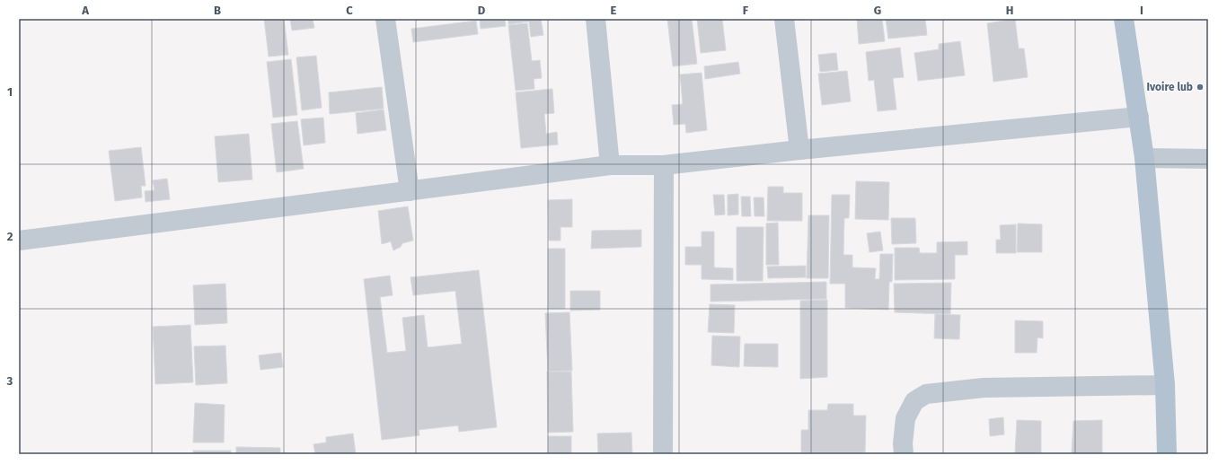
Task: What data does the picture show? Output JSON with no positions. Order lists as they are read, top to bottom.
{
  "places": ["Ivoire lub"],
  "grid": {
    "columns": [
      "A",
      "B",
      "C",
      "D",
      "E",
      "F",
      "G",
      "H",
      "I"
    ],
    "rows": ["1", "2", "3"]
  }
}
